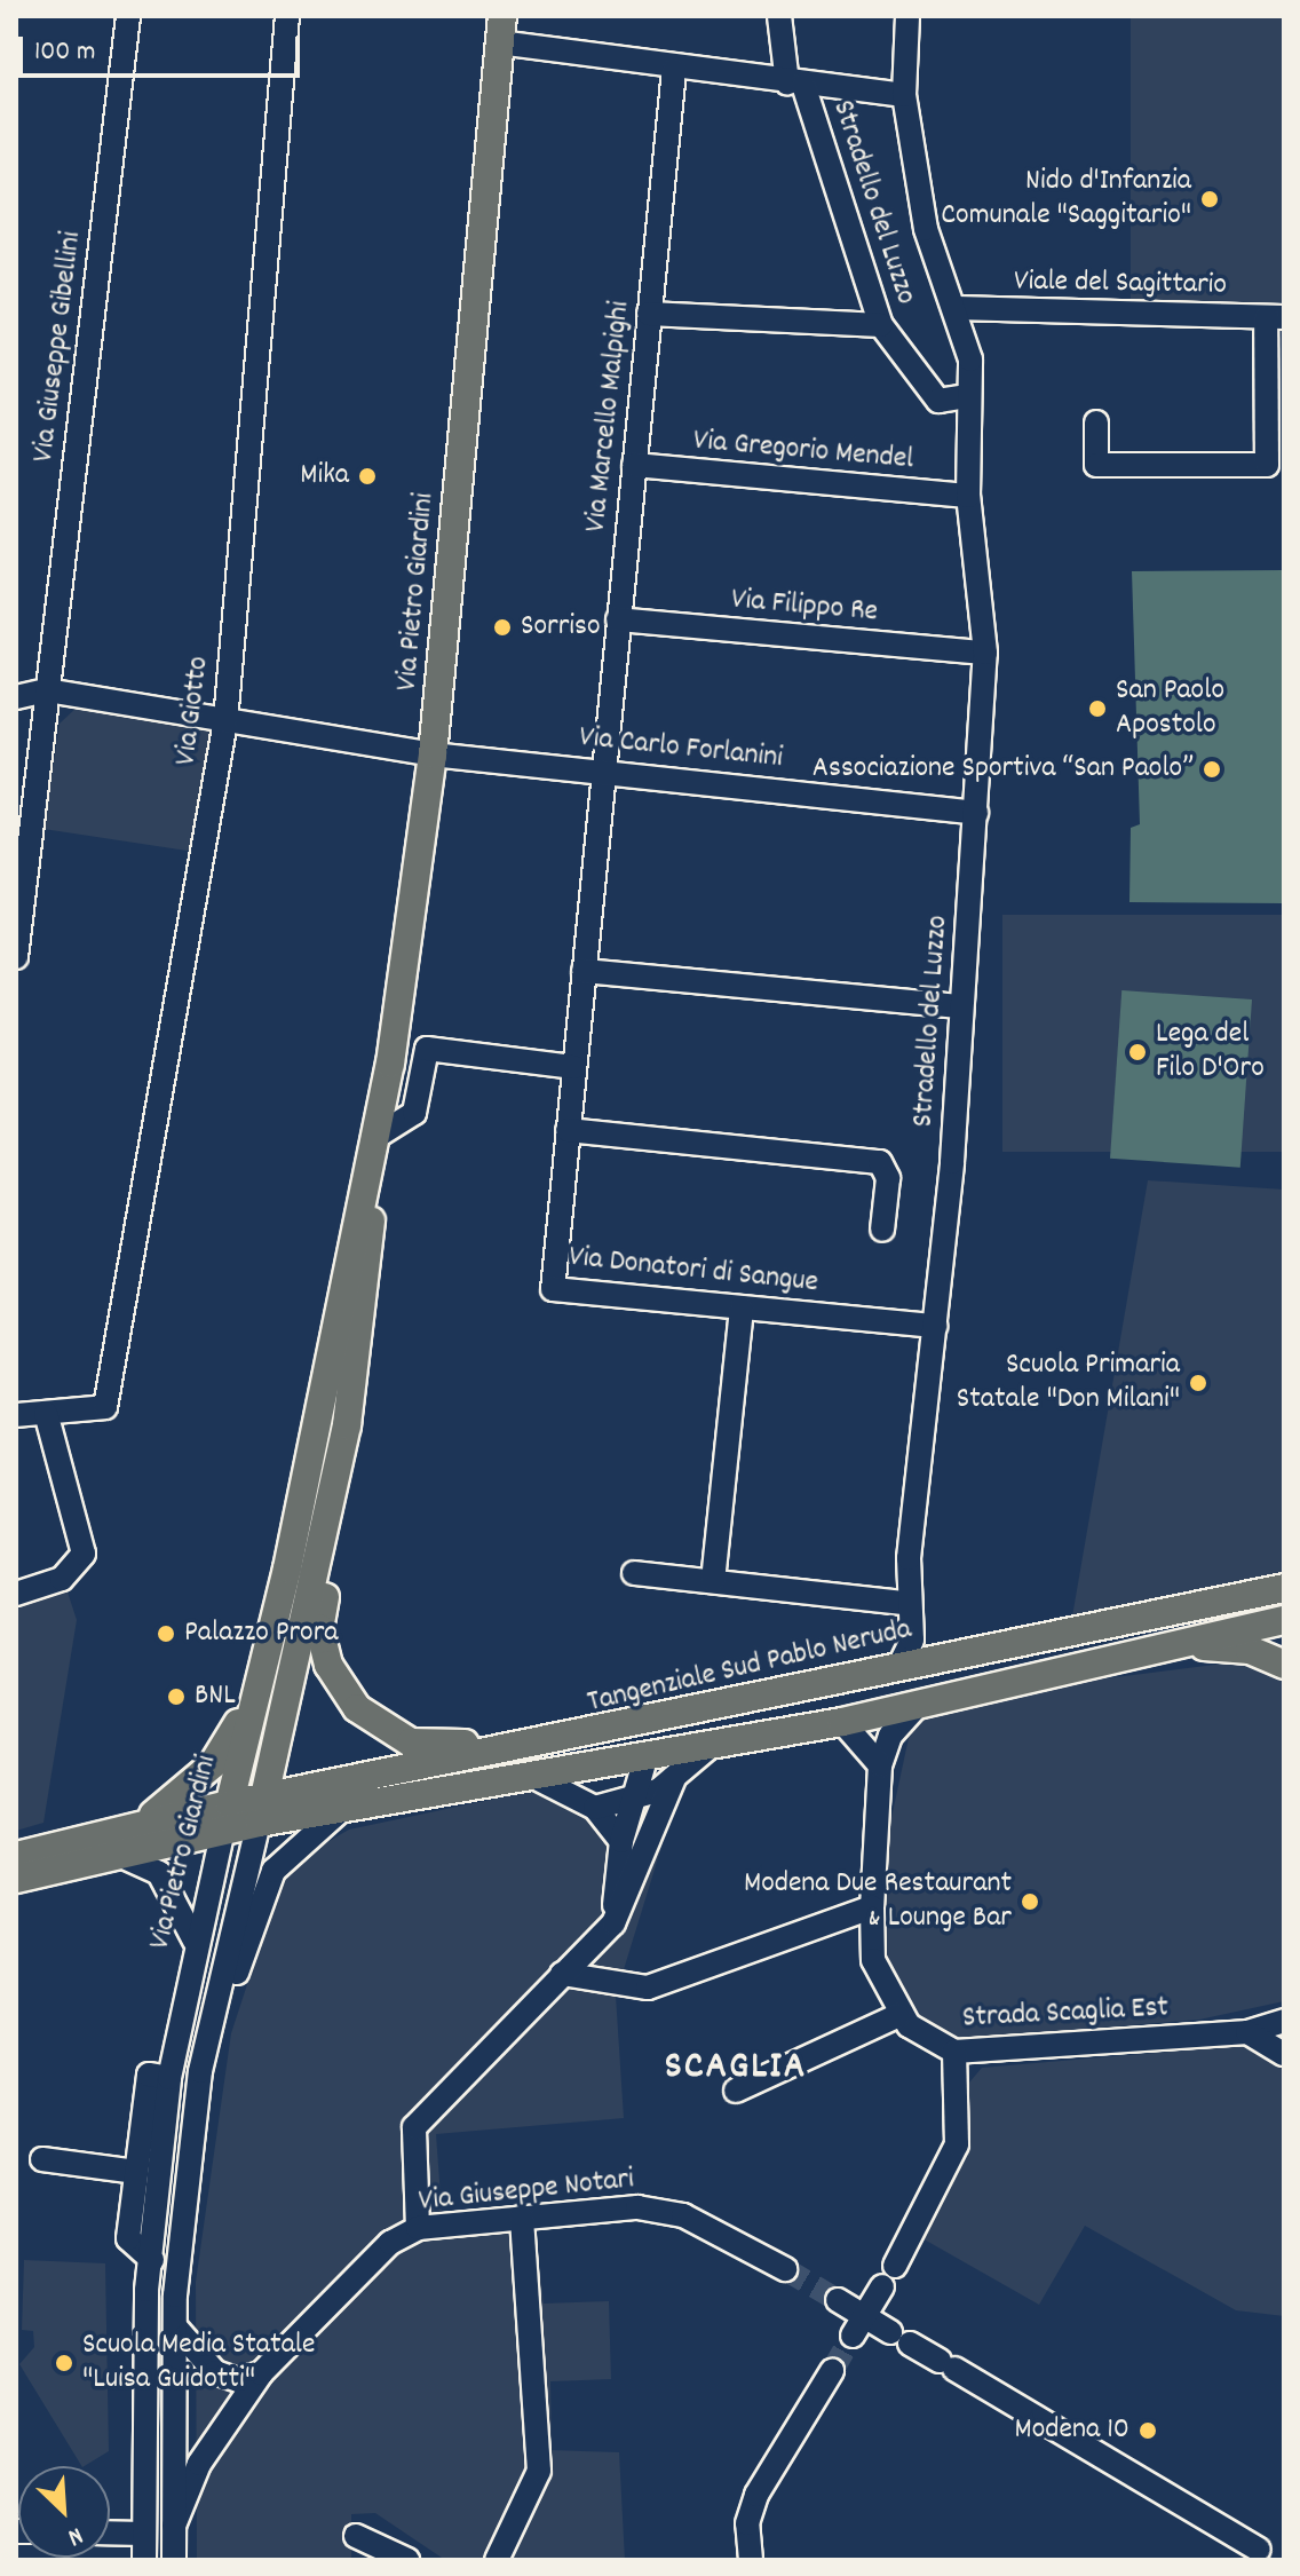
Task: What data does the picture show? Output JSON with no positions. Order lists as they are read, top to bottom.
{
  "streets": {
    "main road": ["Via Pietro Giardini", "Tangenziale Sud Pablo Neruda"],
    "street": [
      "Stradello del Luzzo",
      "Viale del Sagittario",
      "Via Giuseppe Gibellini",
      "Via Marcello Malpighi",
      "Via Gregorio Mendel",
      "Via Filippo Re",
      "Via Giotto",
      "Via Carlo Forlanini",
      "Via Donatori di Sangue",
      "Strada Scaglia Est",
      "Via Giuseppe Notari"
    ]
  },
  "crossings": [
    ["Stradello del Luzzo", "Viale del Sagittario"],
    ["Stradello del Luzzo", "Via Gregorio Mendel"],
    ["Stradello del Luzzo", "Via Filippo Re"],
    ["Stradello del Luzzo", "Via Carlo Forlanini"],
    ["Stradello del Luzzo", "Via Donatori di Sangue"],
    ["Stradello del Luzzo", "Tangenziale Sud Pablo Neruda"],
    ["Via Giuseppe Gibellini", "Via Carlo Forlanini"],
    ["Via Marcello Malpighi", "Via Gregorio Mendel"],
    ["Via Marcello Malpighi", "Via Filippo Re"],
    ["Via Marcello Malpighi", "Via Carlo Forlanini"],
    ["Via Marcello Malpighi", "Via Donatori di Sangue"],
    ["Via Pietro Giardini", "Via Carlo Forlanini"],
    ["Via Pietro Giardini", "Tangenziale Sud Pablo Neruda"],
    ["Via Pietro Giardini", "Via Giuseppe Notari"],
    ["Via Giotto", "Via Carlo Forlanini"],
    ["Via Carlo Forlanini", "Via Donatori di Sangue"]
  ],
  "districts": ["SCAGLIA"],
  "places": [
    "Nido d'Infanzia Comunale \"Saggitario\"",
    "Mika",
    "Sorriso",
    "San Paolo Apostolo",
    "Associazione Sportiva “San Paolo”",
    "Lega del Filo D'Oro",
    "Scuola Primaria Statale \"Don Milani\"",
    "Palazzo Prora",
    "BNL",
    "Modena Due Restaurant & Lounge Bar",
    "Scuola Media Statale \"Luisa Guidotti\"",
    "Modena 10"
  ],
  "scale_bar": "100 m",
  "north": "bottom right"
}
